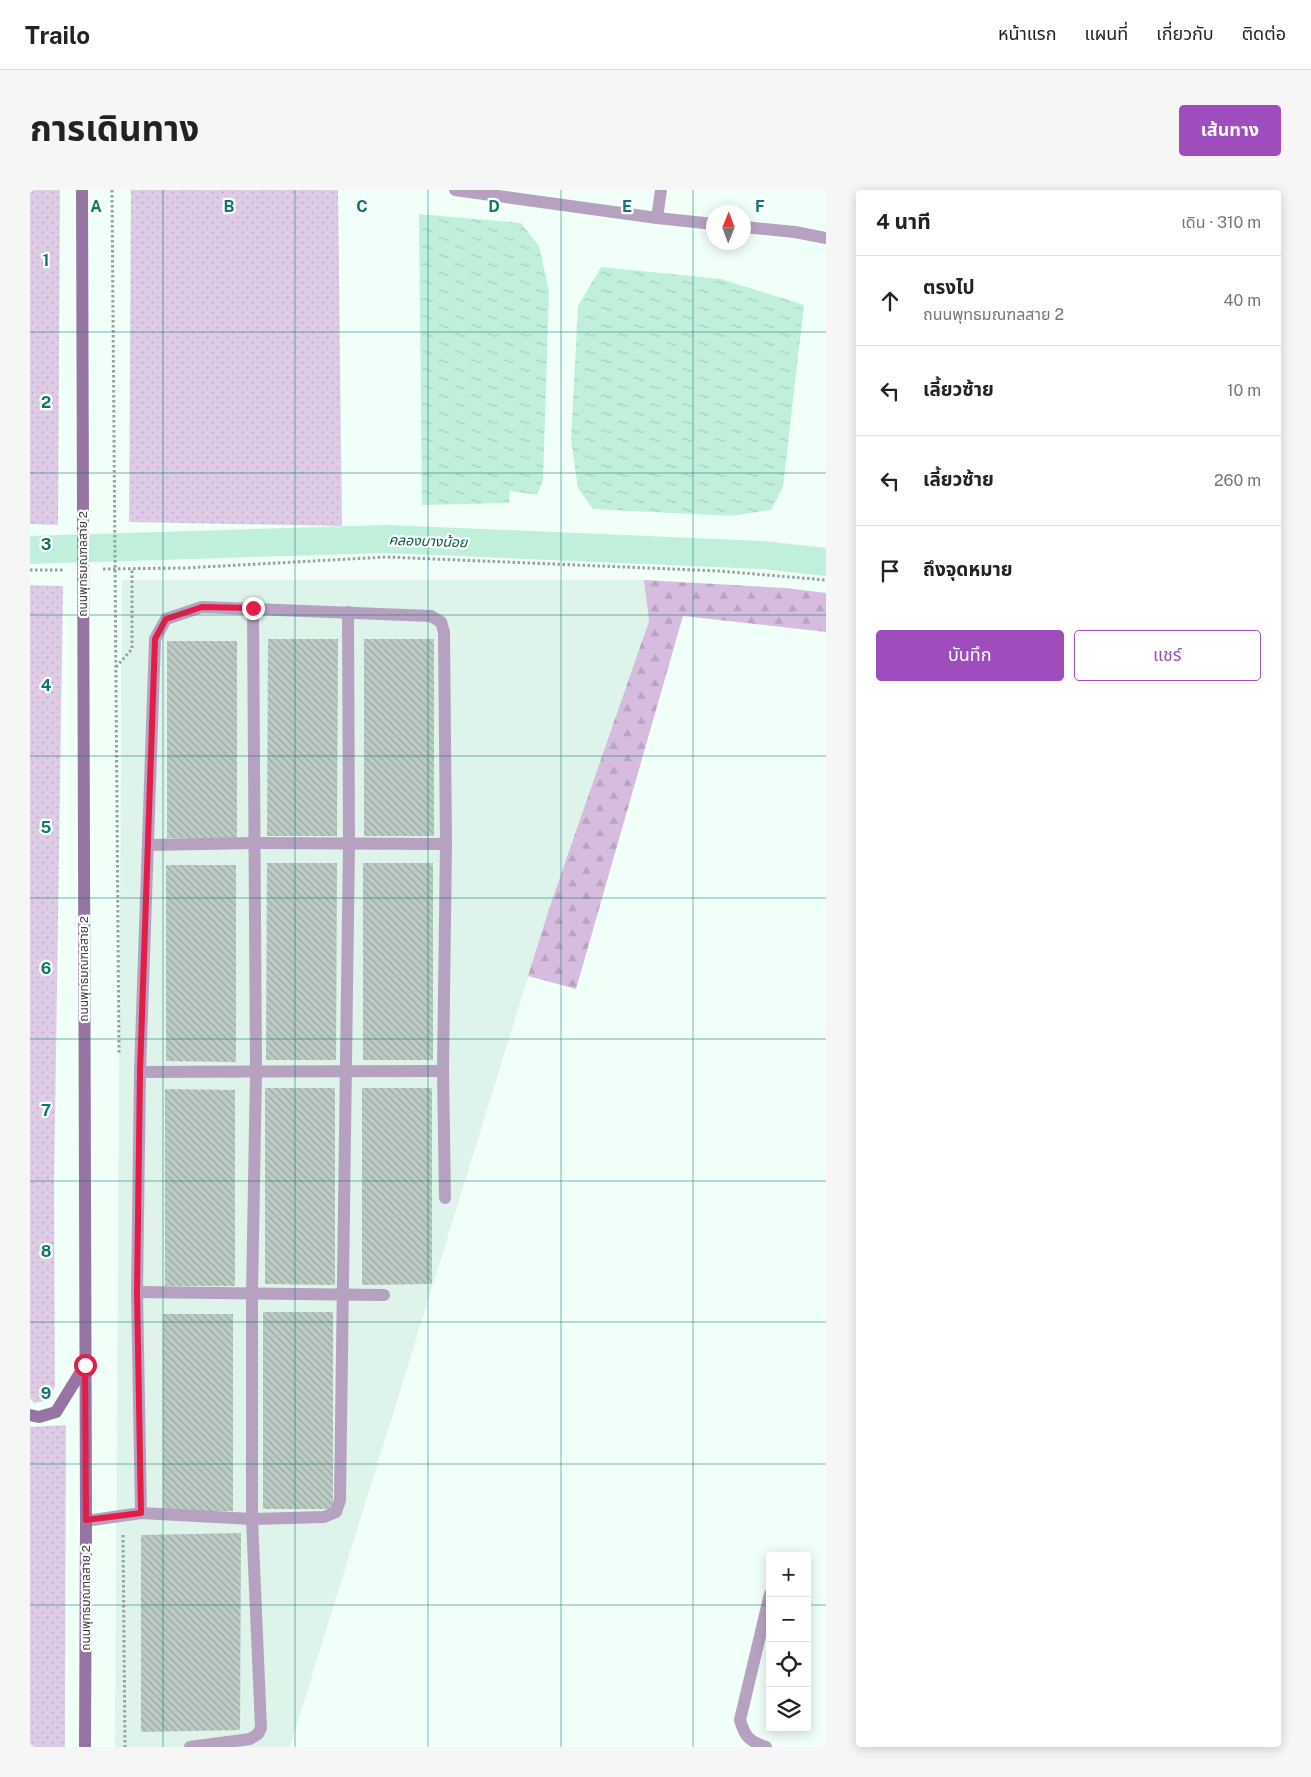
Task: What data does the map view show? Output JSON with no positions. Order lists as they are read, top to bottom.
{
  "streets": {
    "main road": ["ถนนพุทธมณฑลสาย 2"]
  },
  "water": ["คลองบางน้อย"],
  "north": "top",
  "page": {
    "header": "Trailo",
    "nav": [
      "หน้าแรก",
      "แผนที่",
      "เกี่ยวกับ",
      "ติดต่อ"
    ],
    "title": "การเดินทาง",
    "buttons": [
      "เส้นทาง",
      ["บันทึก", "แชร์"]
    ],
    "heading": ["4 นาที", "เดิน · 310 m"],
    "list": [
      ["ตรงไป", "ถนนพุทธมณฑลสาย 2", "40 m"],
      ["เลี้ยวซ้าย", "10 m"],
      ["เลี้ยวซ้าย", "260 m"],
      "ถึงจุดหมาย"
    ],
    "map_buttons": ["+", "−"]
  },
  "grid": {
    "columns": [
      "A",
      "B",
      "C",
      "D",
      "E",
      "F"
    ],
    "rows": [
      "1",
      "2",
      "3",
      "4",
      "5",
      "6",
      "7",
      "8",
      "9"
    ]
  }
}
